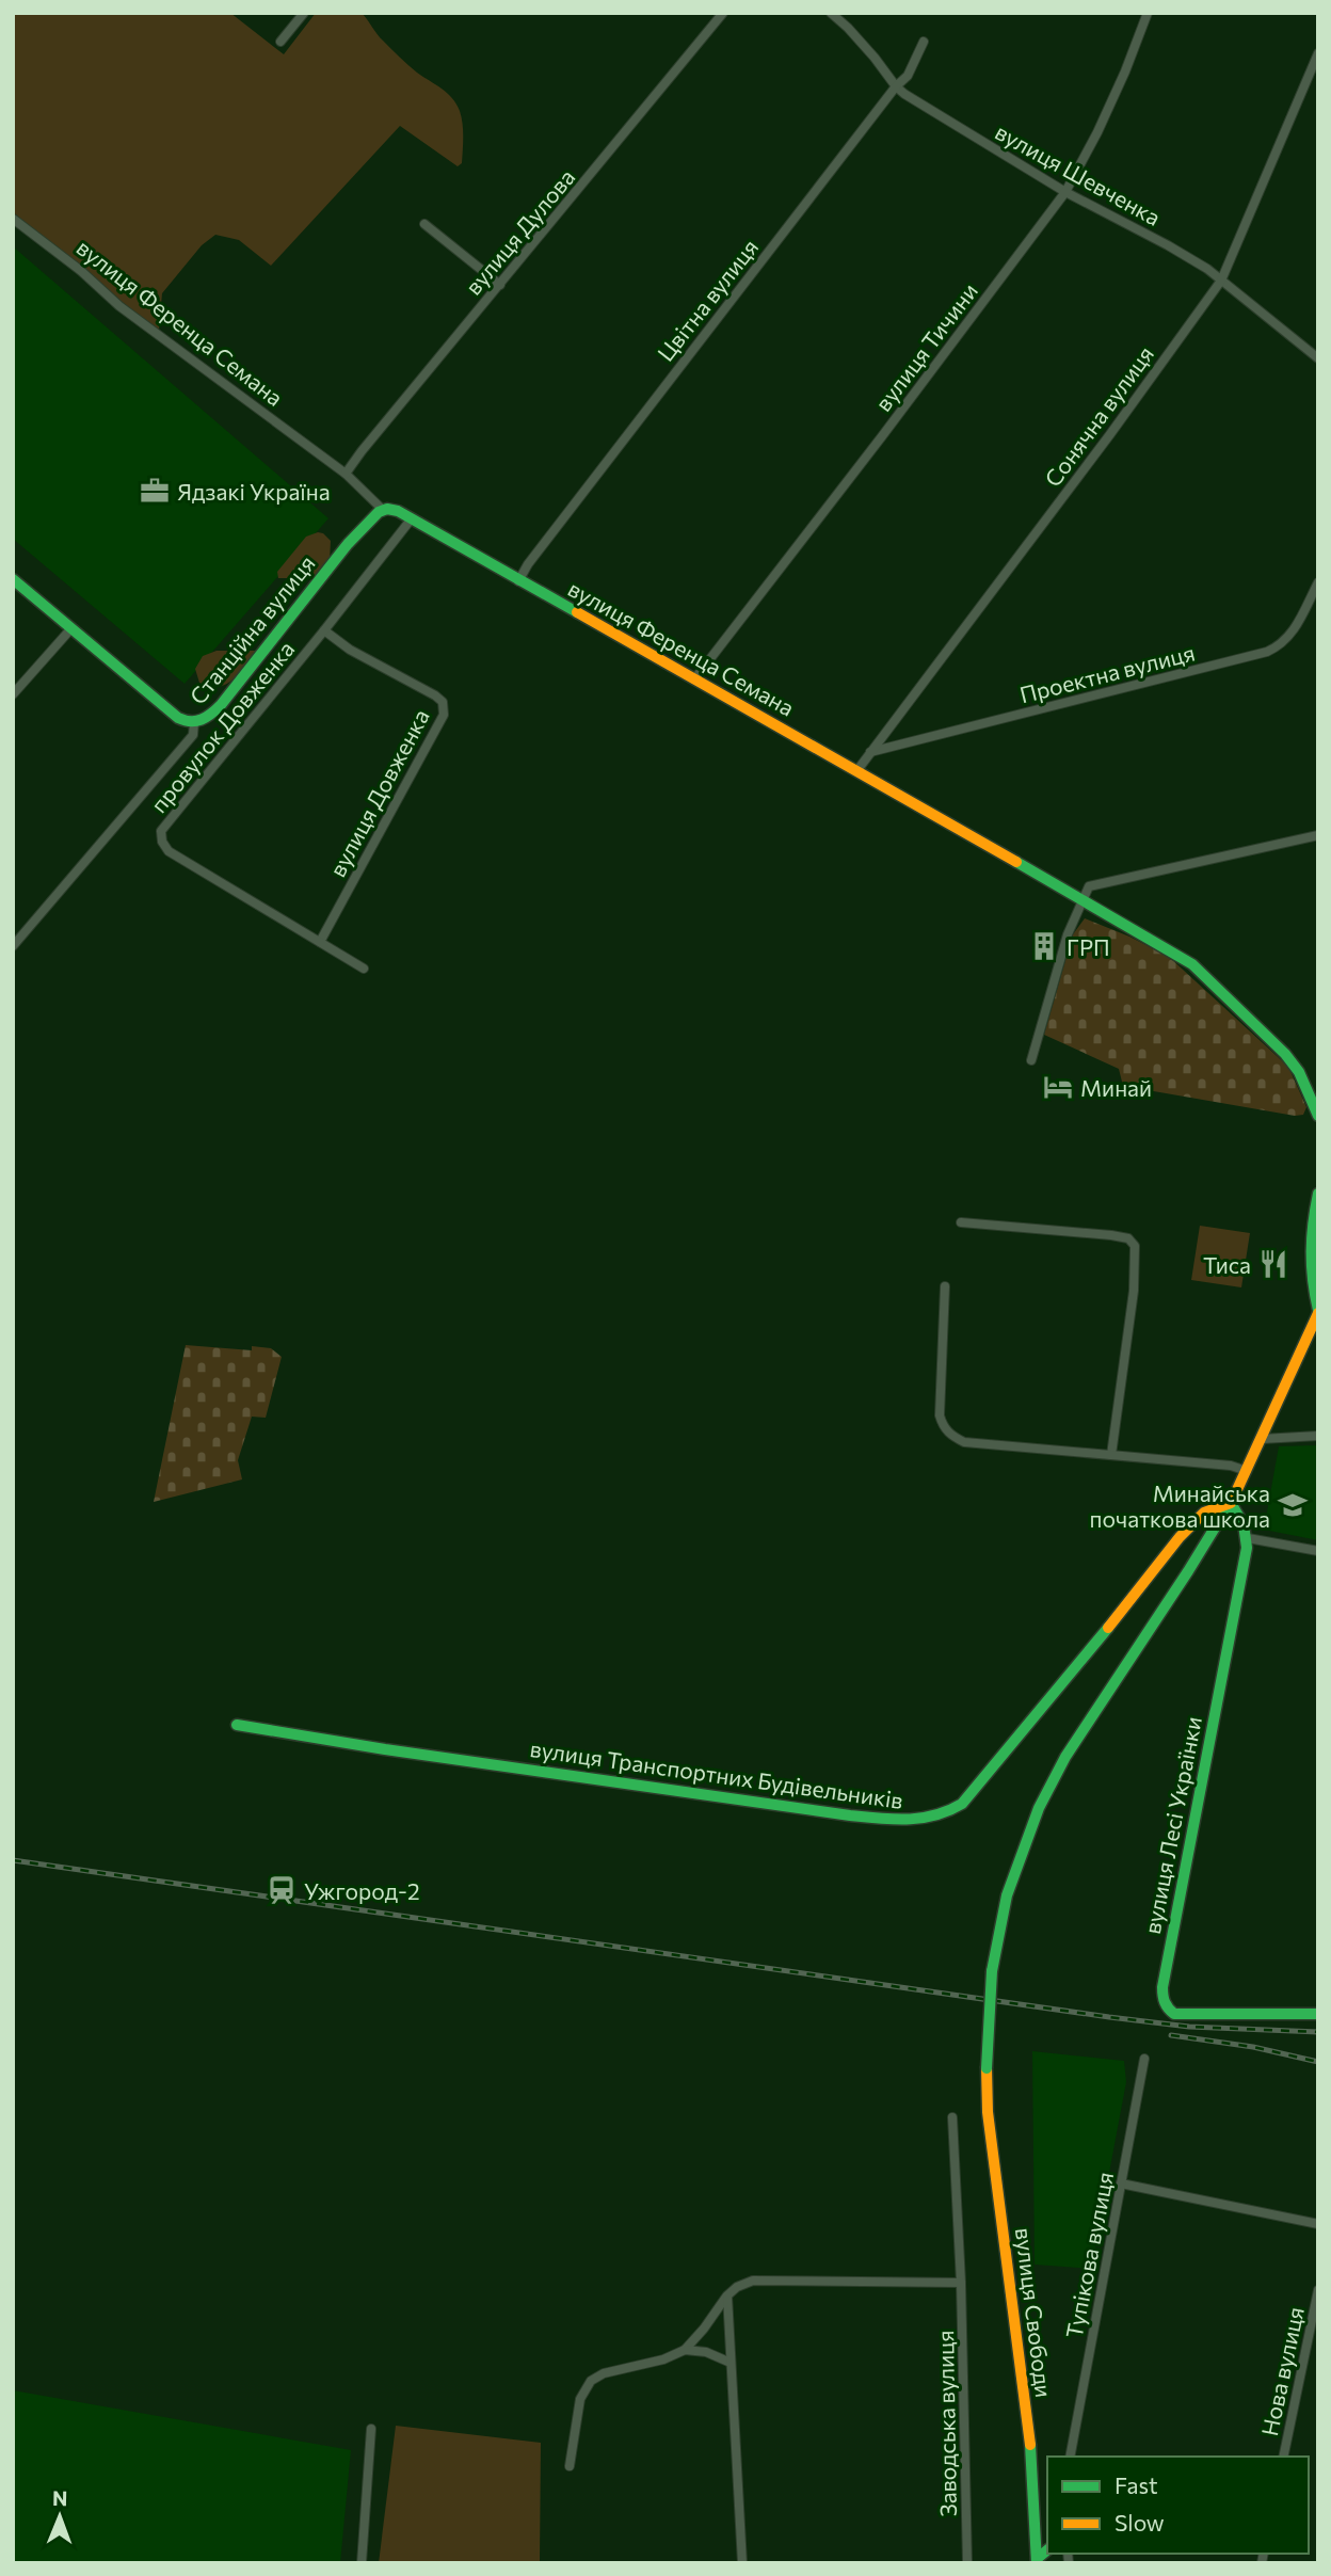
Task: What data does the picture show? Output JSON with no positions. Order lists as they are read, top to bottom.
{
  "streets": {
    "street": [
      "вулиця Шевченка",
      "вулиця Дулова",
      "Цвітна вулиця",
      "вулиця Ференца Семана",
      "вулиця Тичини",
      "Сонячна вулиця",
      "Станційна вулиця",
      "Проектна вулиця",
      "провулок Довженка",
      "вулиця Довженка",
      "вулиця Транспортних Будівельників",
      "вулиця Лесі Українки",
      "Тупікова вулиця",
      "вулиця Свободи",
      "Нова вулиця",
      "Заводська вулиця"
    ]
  },
  "crossings": [
    ["вулиця Шевченка", "Цвітна вулиця"],
    ["вулиця Шевченка", "вулиця Тичини"],
    ["вулиця Шевченка", "Сонячна вулиця"],
    ["вулиця Дулова", "вулиця Ференца Семана"],
    ["Цвітна вулиця", "вулиця Ференца Семана"],
    ["вулиця Ференца Семана", "вулиця Тичини"],
    ["вулиця Ференца Семана", "Сонячна вулиця"],
    ["вулиця Ференца Семана", "Станційна вулиця"],
    ["вулиця Ференца Семана", "провулок Довженка"],
    ["Сонячна вулиця", "Проектна вулиця"],
    ["провулок Довженка", "вулиця Довженка"],
    ["вулиця Транспортних Будівельників", "вулиця Свободи"]
  ],
  "places": {
    "office": ["Ядзакі Україна"],
    "building": ["ГРП"],
    "hotel": ["Минай"],
    "restaurant": ["Тиса"],
    "school or university": ["Минайська початкова школа"],
    "station": ["Ужгород-2"]
  },
  "legend": ["Fast", "Slow"],
  "north": "top"
}
